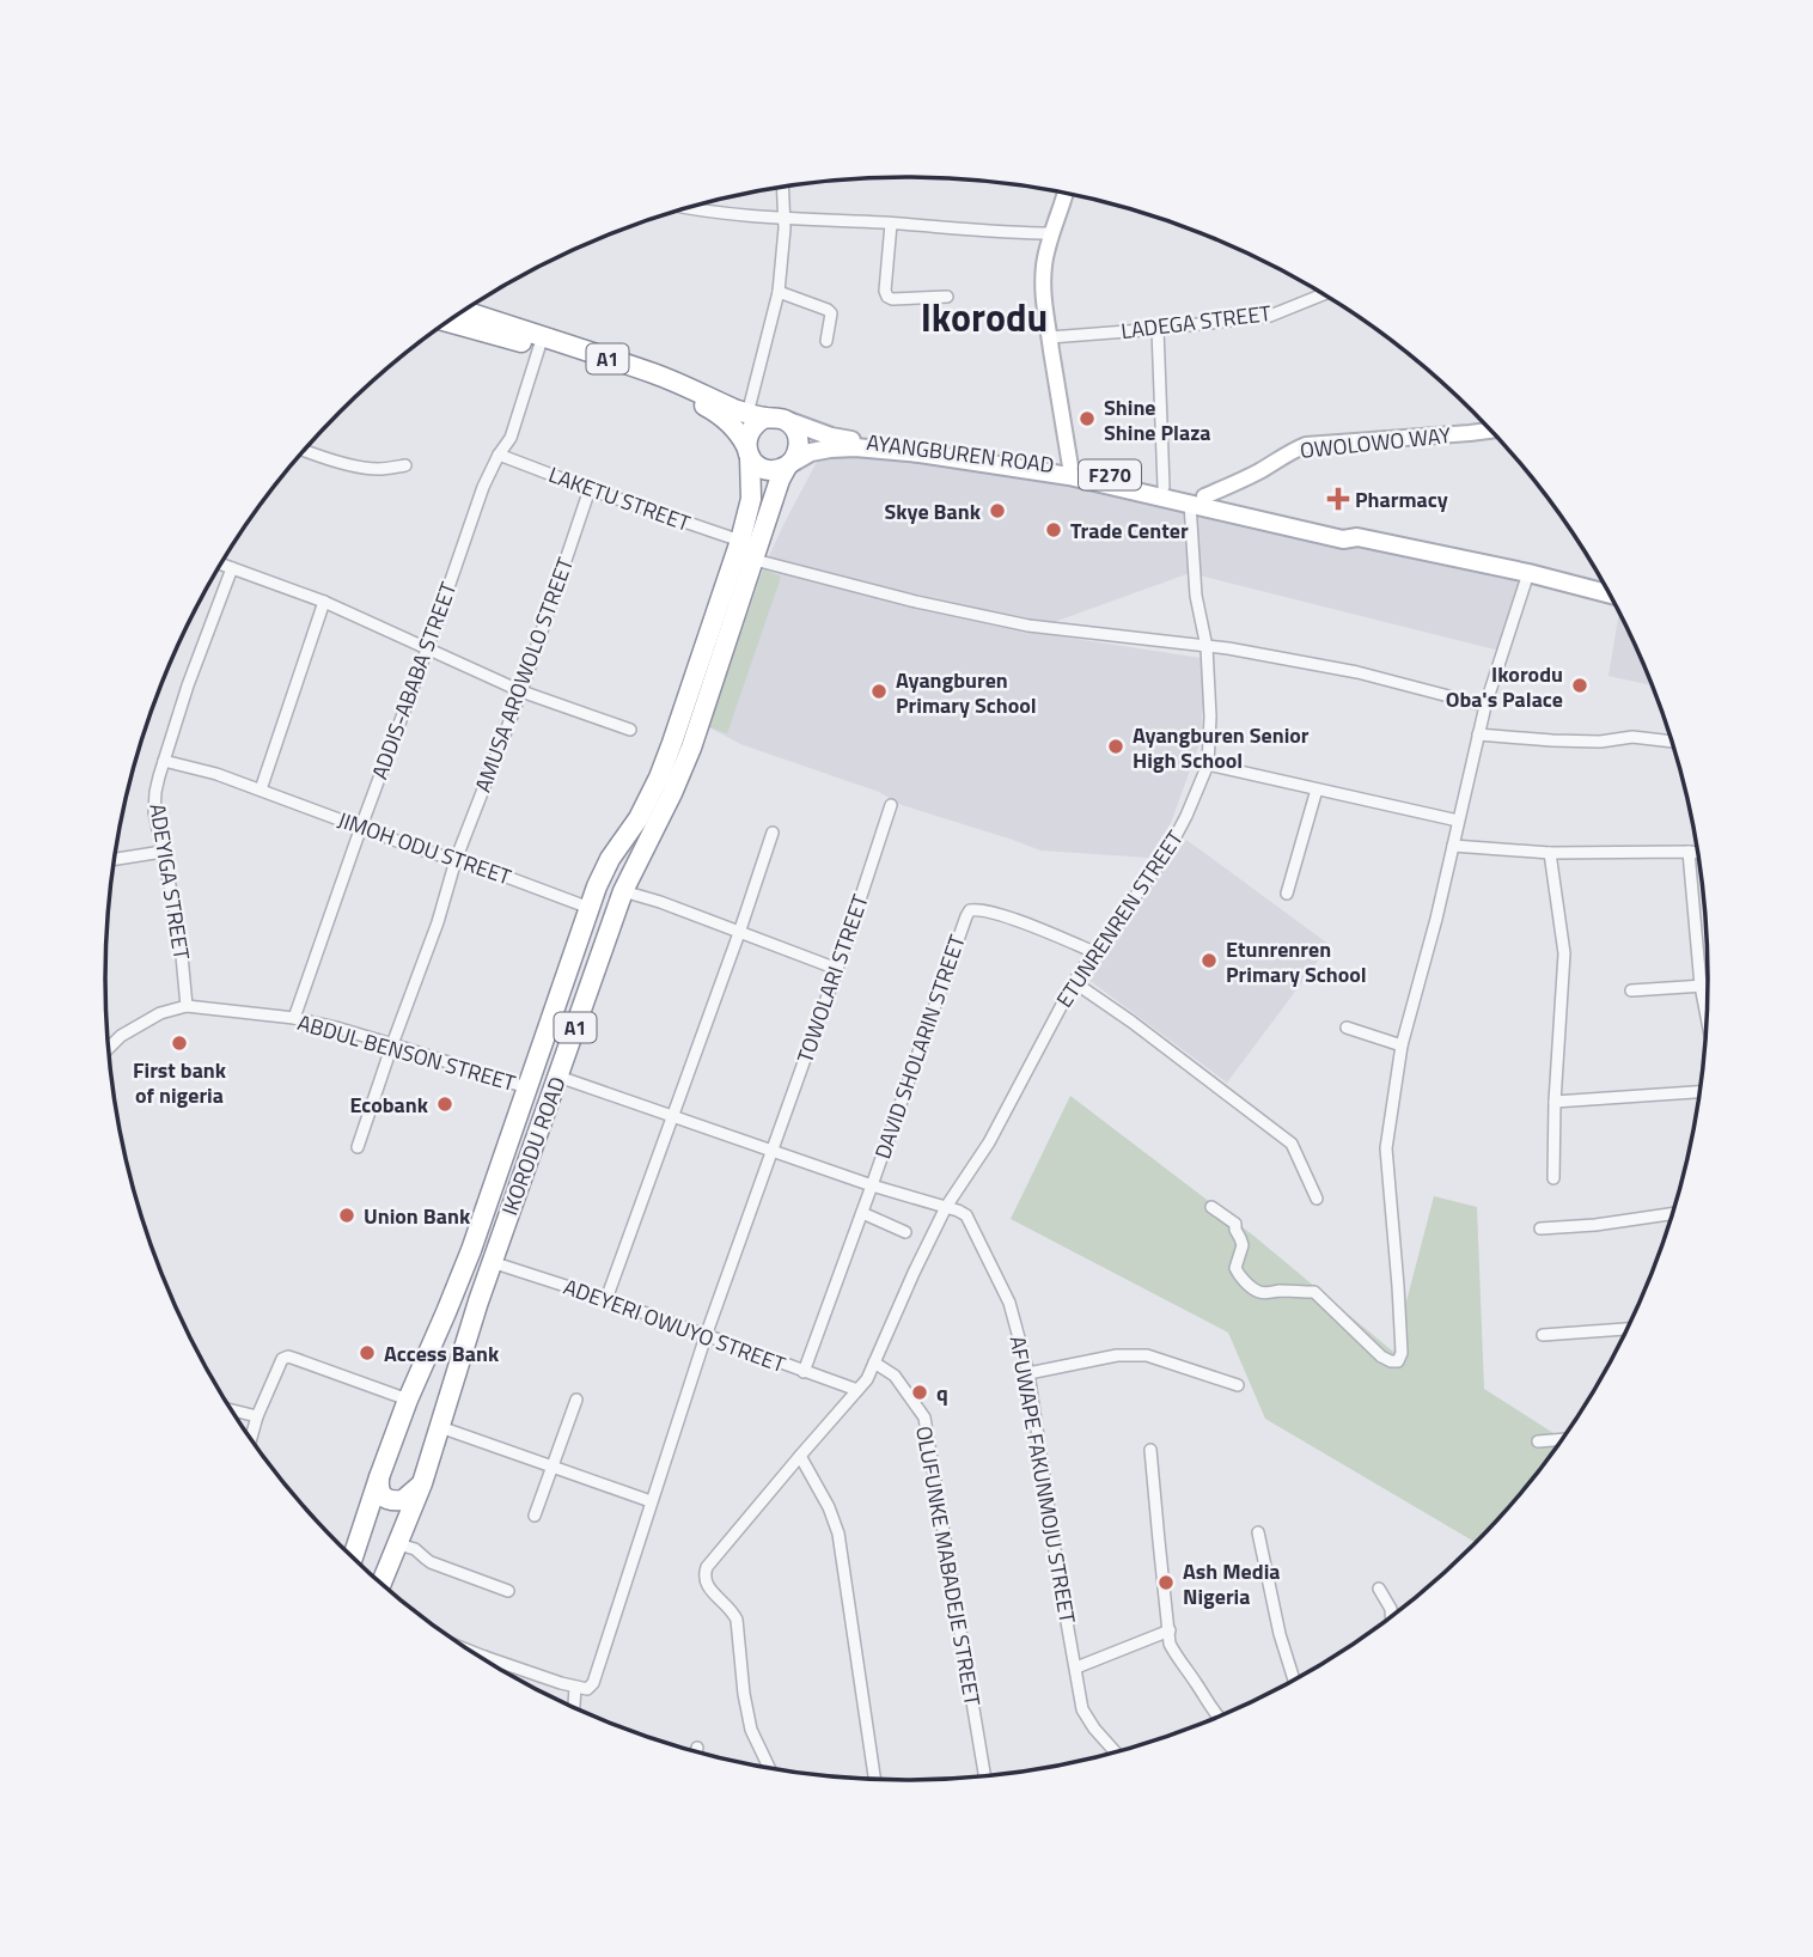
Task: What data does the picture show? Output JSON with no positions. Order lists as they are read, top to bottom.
{
  "streets": {
    "highway": ["A1", "IKORODU ROAD"],
    "main road": ["AYANGBUREN ROAD", "F270"],
    "street": [
      "LADEGA STREET",
      "OWOLOWO WAY",
      "LAKETU STREET",
      "AMUSA AROWOLO STREET",
      "ADDIS-ABABA STREET",
      "JIMOH ODU STREET",
      "ADEYIGA STREET",
      "ETUNRENREN STREET",
      "TOWOLARI STREET",
      "DAVID SHOLARIN STREET",
      "ABDUL BENSON STREET",
      "ADEYERI OWUYO STREET",
      "AFUWAPE FAKUNMOJU STREET",
      "OLUFUNKE MABADEJE STREET"
    ]
  },
  "crossings": [
    ["A1", "F270"],
    ["A1", "ADDIS-ABABA STREET"],
    ["A1", "IKORODU ROAD"],
    ["OWOLOWO WAY", "AYANGBUREN ROAD"],
    ["OWOLOWO WAY", "ETUNRENREN STREET"],
    ["AYANGBUREN ROAD", "F270"],
    ["AYANGBUREN ROAD", "ETUNRENREN STREET"],
    ["F270", "IKORODU ROAD"],
    ["LAKETU STREET", "AMUSA AROWOLO STREET"],
    ["LAKETU STREET", "ADDIS-ABABA STREET"],
    ["LAKETU STREET", "IKORODU ROAD"],
    ["AMUSA AROWOLO STREET", "JIMOH ODU STREET"],
    ["AMUSA AROWOLO STREET", "ABDUL BENSON STREET"],
    ["ADDIS-ABABA STREET", "JIMOH ODU STREET"],
    ["ADDIS-ABABA STREET", "ABDUL BENSON STREET"],
    ["JIMOH ODU STREET", "ADEYIGA STREET"],
    ["JIMOH ODU STREET", "IKORODU ROAD"],
    ["ADEYIGA STREET", "ABDUL BENSON STREET"],
    ["ETUNRENREN STREET", "DAVID SHOLARIN STREET"],
    ["ETUNRENREN STREET", "ADEYERI OWUYO STREET"],
    ["ETUNRENREN STREET", "AFUWAPE FAKUNMOJU STREET"],
    ["ETUNRENREN STREET", "OLUFUNKE MABADEJE STREET"],
    ["TOWOLARI STREET", "ADEYERI OWUYO STREET"],
    ["DAVID SHOLARIN STREET", "ADEYERI OWUYO STREET"],
    ["ABDUL BENSON STREET", "IKORODU ROAD"],
    ["IKORODU ROAD", "ADEYERI OWUYO STREET"]
  ],
  "districts": ["Ikorodu"],
  "places": {
    "other": [
      "Shine Shine Plaza",
      "Skye Bank",
      "Trade Center",
      "Ikorodu Oba's Palace",
      "Ayangburen Primary School",
      "Ayangburen Senior High School",
      "Etunrenren Primary School",
      "First bank of nigeria",
      "Ecobank",
      "Union Bank",
      "Access Bank",
      "q",
      "Ash Media Nigeria"
    ],
    "health": ["Pharmacy"]
  }
}
